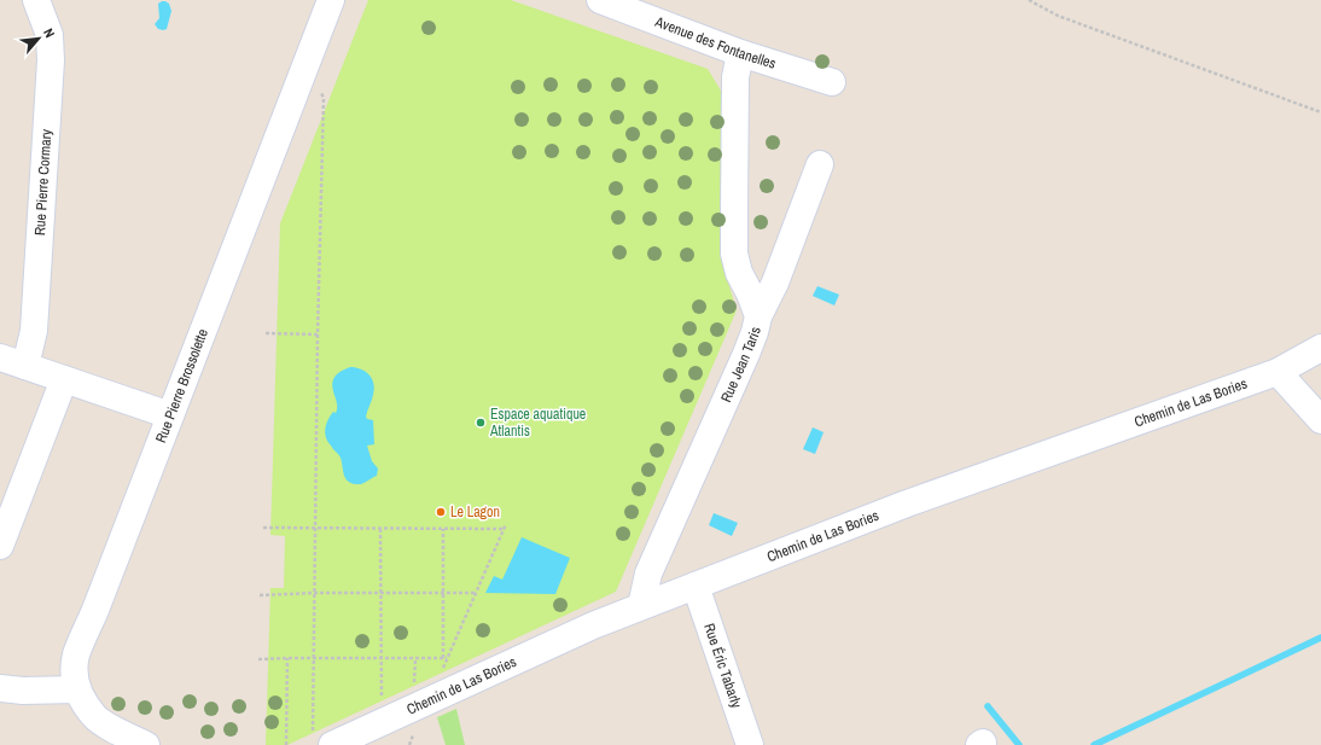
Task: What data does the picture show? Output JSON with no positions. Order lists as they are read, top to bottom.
{
  "streets": {
    "street": [
      "Avenue des Fontanelles",
      "Rue Pierre Cormary",
      "Rue Jean Taris",
      "Rue Pierre Brossolette",
      "Chemin de Las Bories",
      "Rue Éric Tabarly"
    ]
  },
  "crossings": [
    ["Avenue des Fontanelles", "Rue Jean Taris"],
    ["Rue Jean Taris", "Chemin de Las Bories"],
    ["Chemin de Las Bories", "Rue Éric Tabarly"]
  ],
  "places": ["Espace aquatique Atlantis", "Le Lagon"],
  "north": "top right"
}
